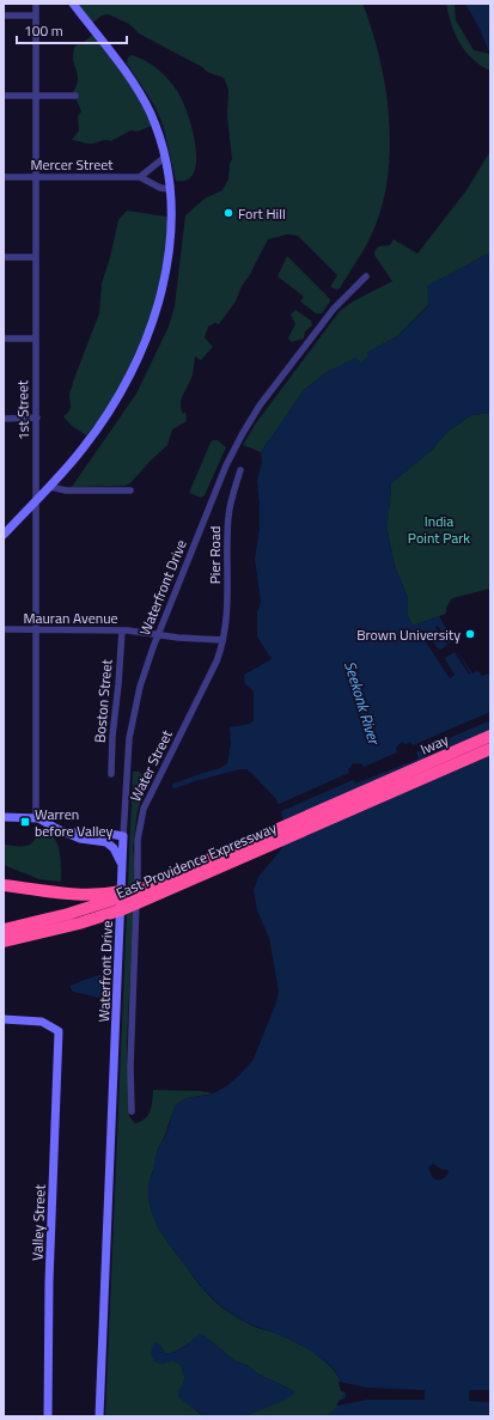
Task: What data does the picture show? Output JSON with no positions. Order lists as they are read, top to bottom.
{
  "streets": {
    "highway": ["Iway", "East Providence Expressway"],
    "main road": ["Waterfront Drive", "Valley Street"],
    "street": [
      "Mercer Street",
      "1st Street",
      "Pier Road",
      "Mauran Avenue",
      "Boston Street",
      "Water Street"
    ]
  },
  "crossings": [
    ["Mercer Street", "1st Street"],
    ["1st Street", "Mauran Avenue"],
    ["Pier Road", "Mauran Avenue"],
    ["Pier Road", "Water Street"],
    ["Waterfront Drive", "Mauran Avenue"],
    ["Mauran Avenue", "Boston Street"],
    ["Mauran Avenue", "Water Street"],
    ["Iway", "East Providence Expressway"]
  ],
  "water": ["Seekonk River"],
  "parks": ["India Point Park"],
  "places": {
    "other": ["Fort Hill", "Brown University"],
    "transit": ["Warren before Valley"]
  },
  "scale_bar": "100 m"
}
